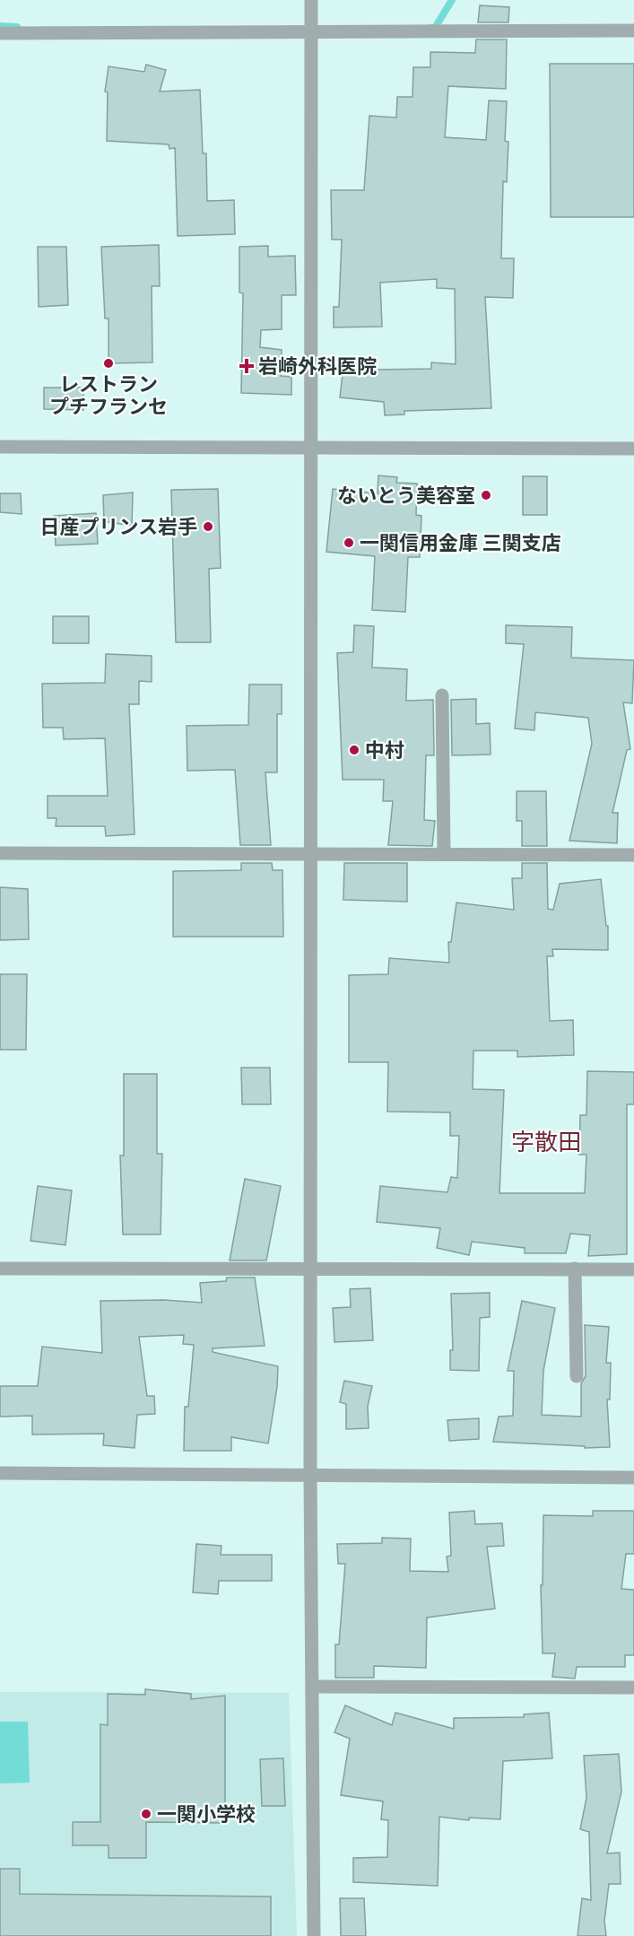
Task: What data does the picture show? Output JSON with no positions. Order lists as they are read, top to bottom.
{
  "districts": ["字散田"],
  "places": {
    "other": [
      "レストラン プチフランセ",
      "ないとう美容室",
      "日産プリンス岩手",
      "一関信用金庫 三関支店",
      "中村",
      "一関小学校"
    ],
    "health": ["岩崎外科医院"]
  }
}
